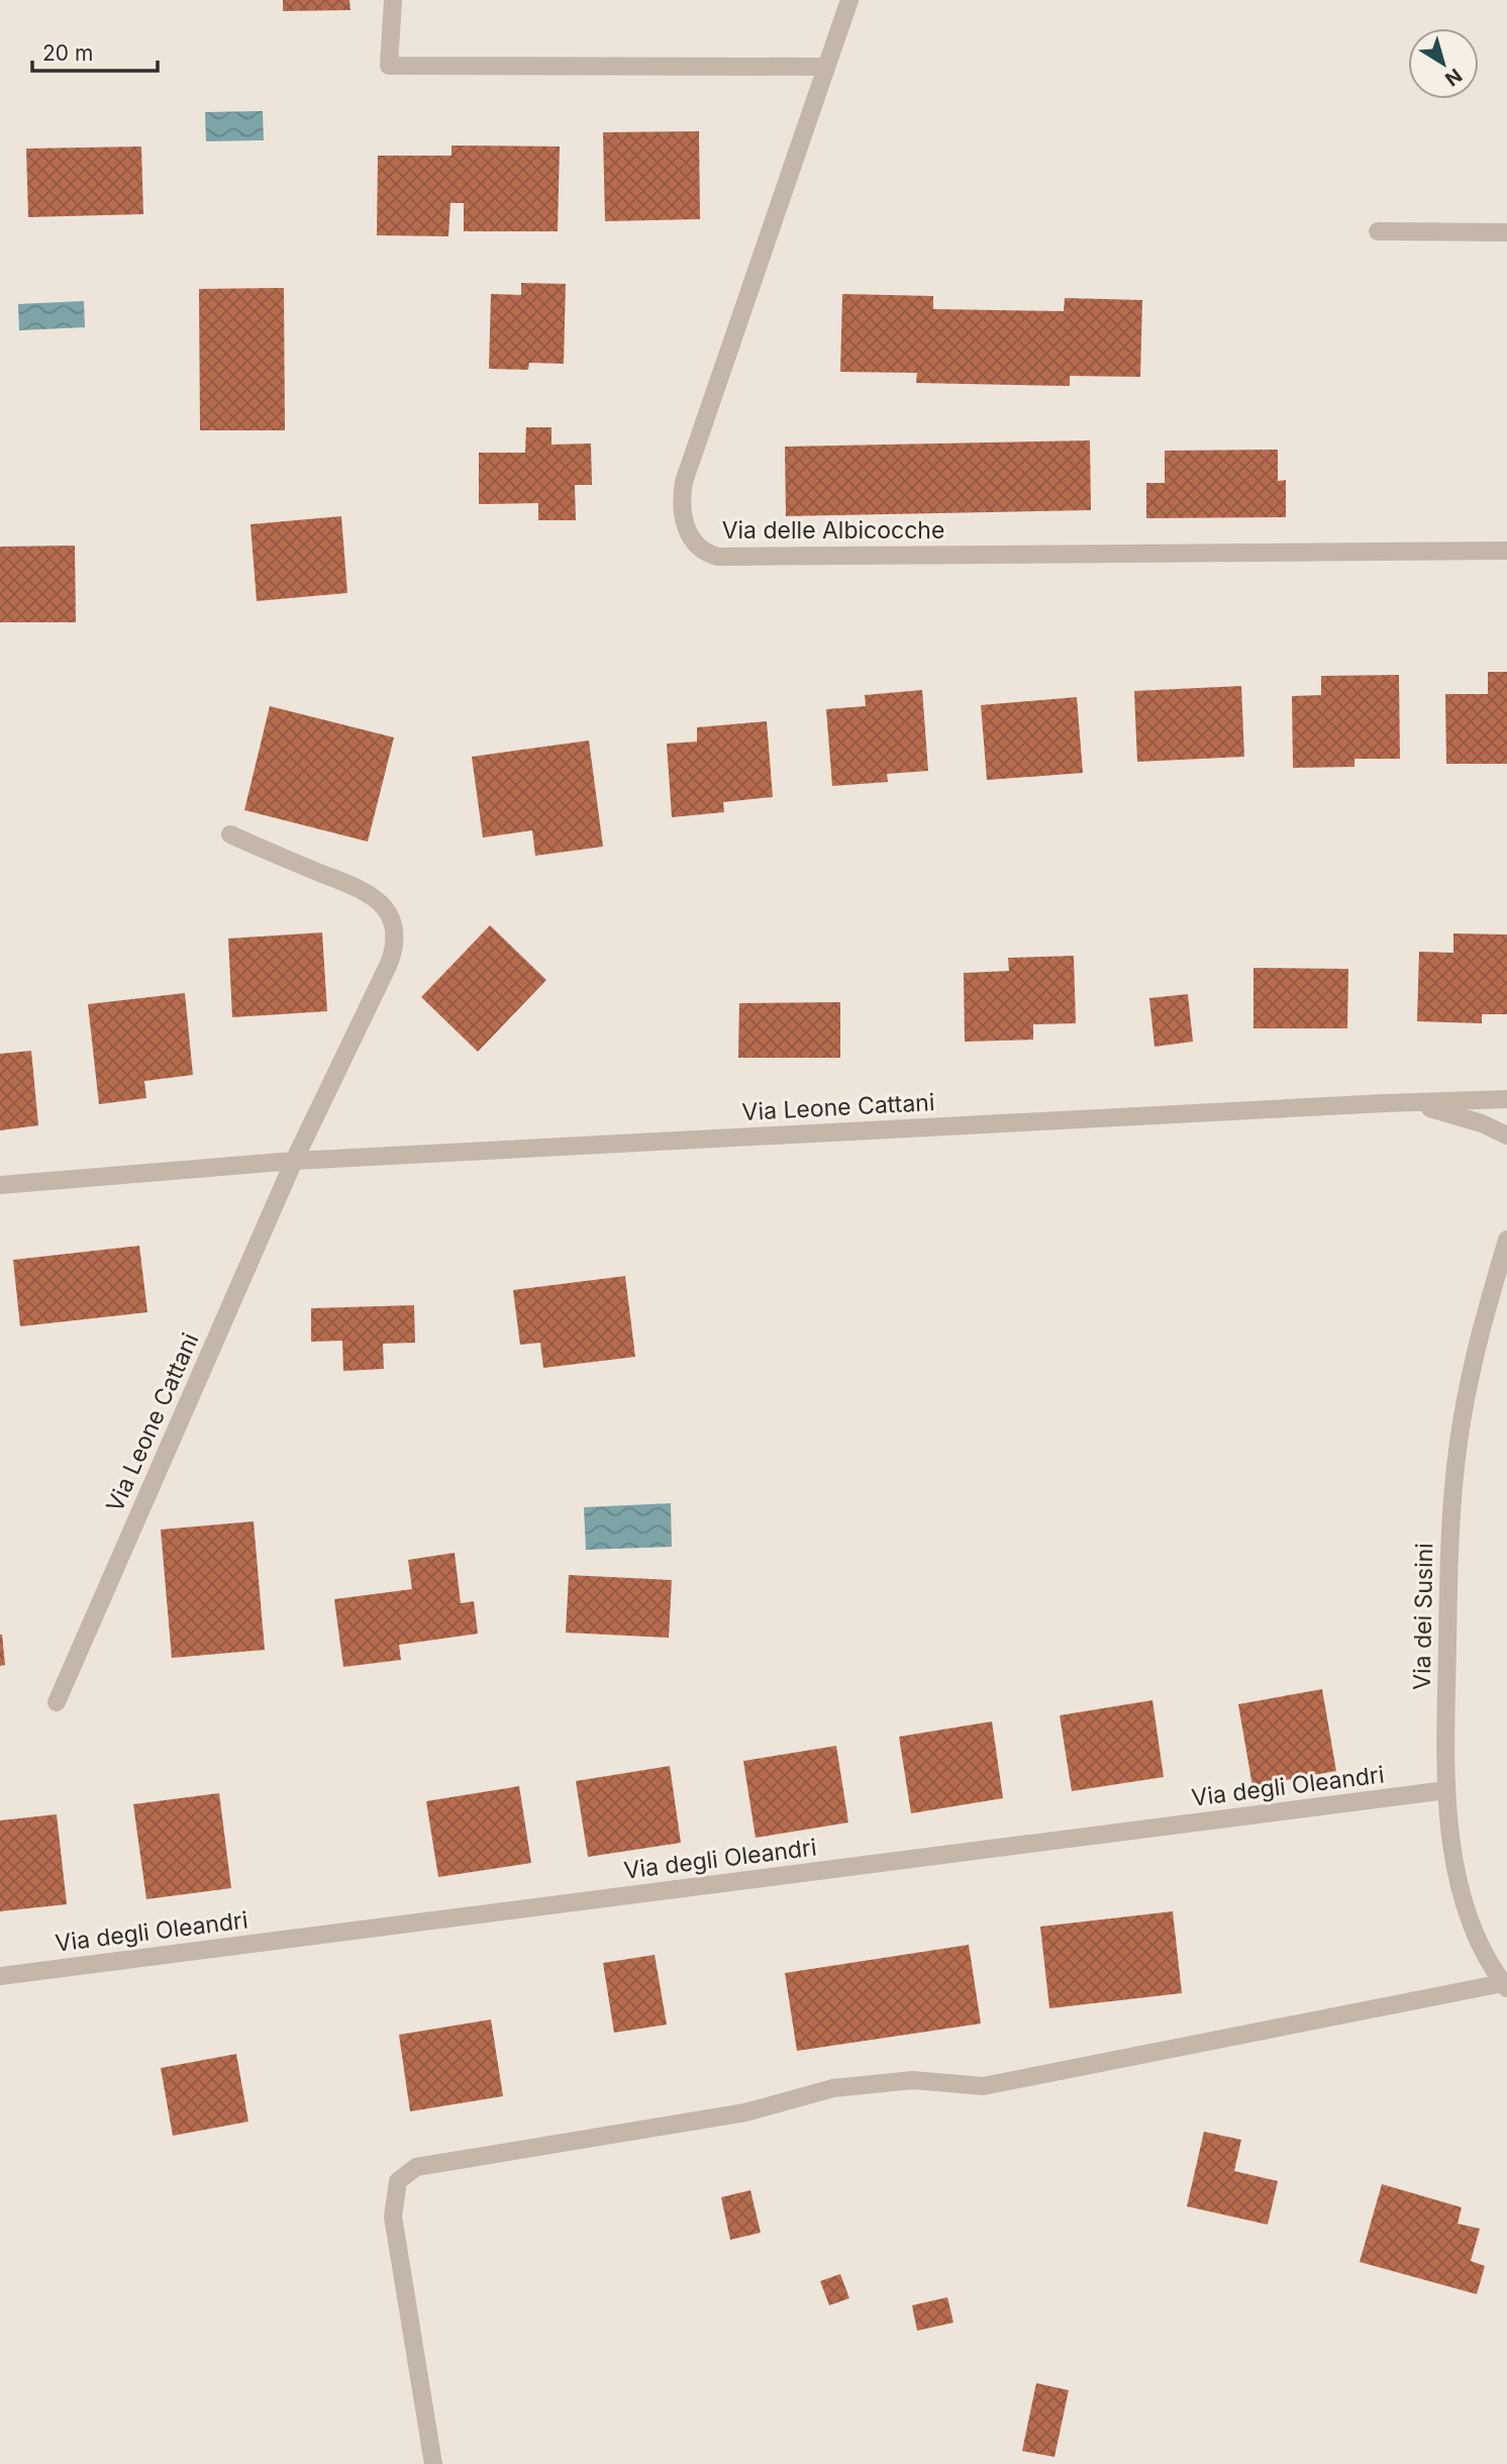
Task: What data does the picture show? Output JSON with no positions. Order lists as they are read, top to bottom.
{
  "streets": {
    "street": [
      "Via delle Albicocche",
      "Via Leone Cattani",
      "Via dei Susini",
      "Via degli Oleandri"
    ]
  },
  "crossings": [
    ["Via dei Susini", "Via degli Oleandri"]
  ],
  "scale_bar": "20 m",
  "north": "bottom right"
}
